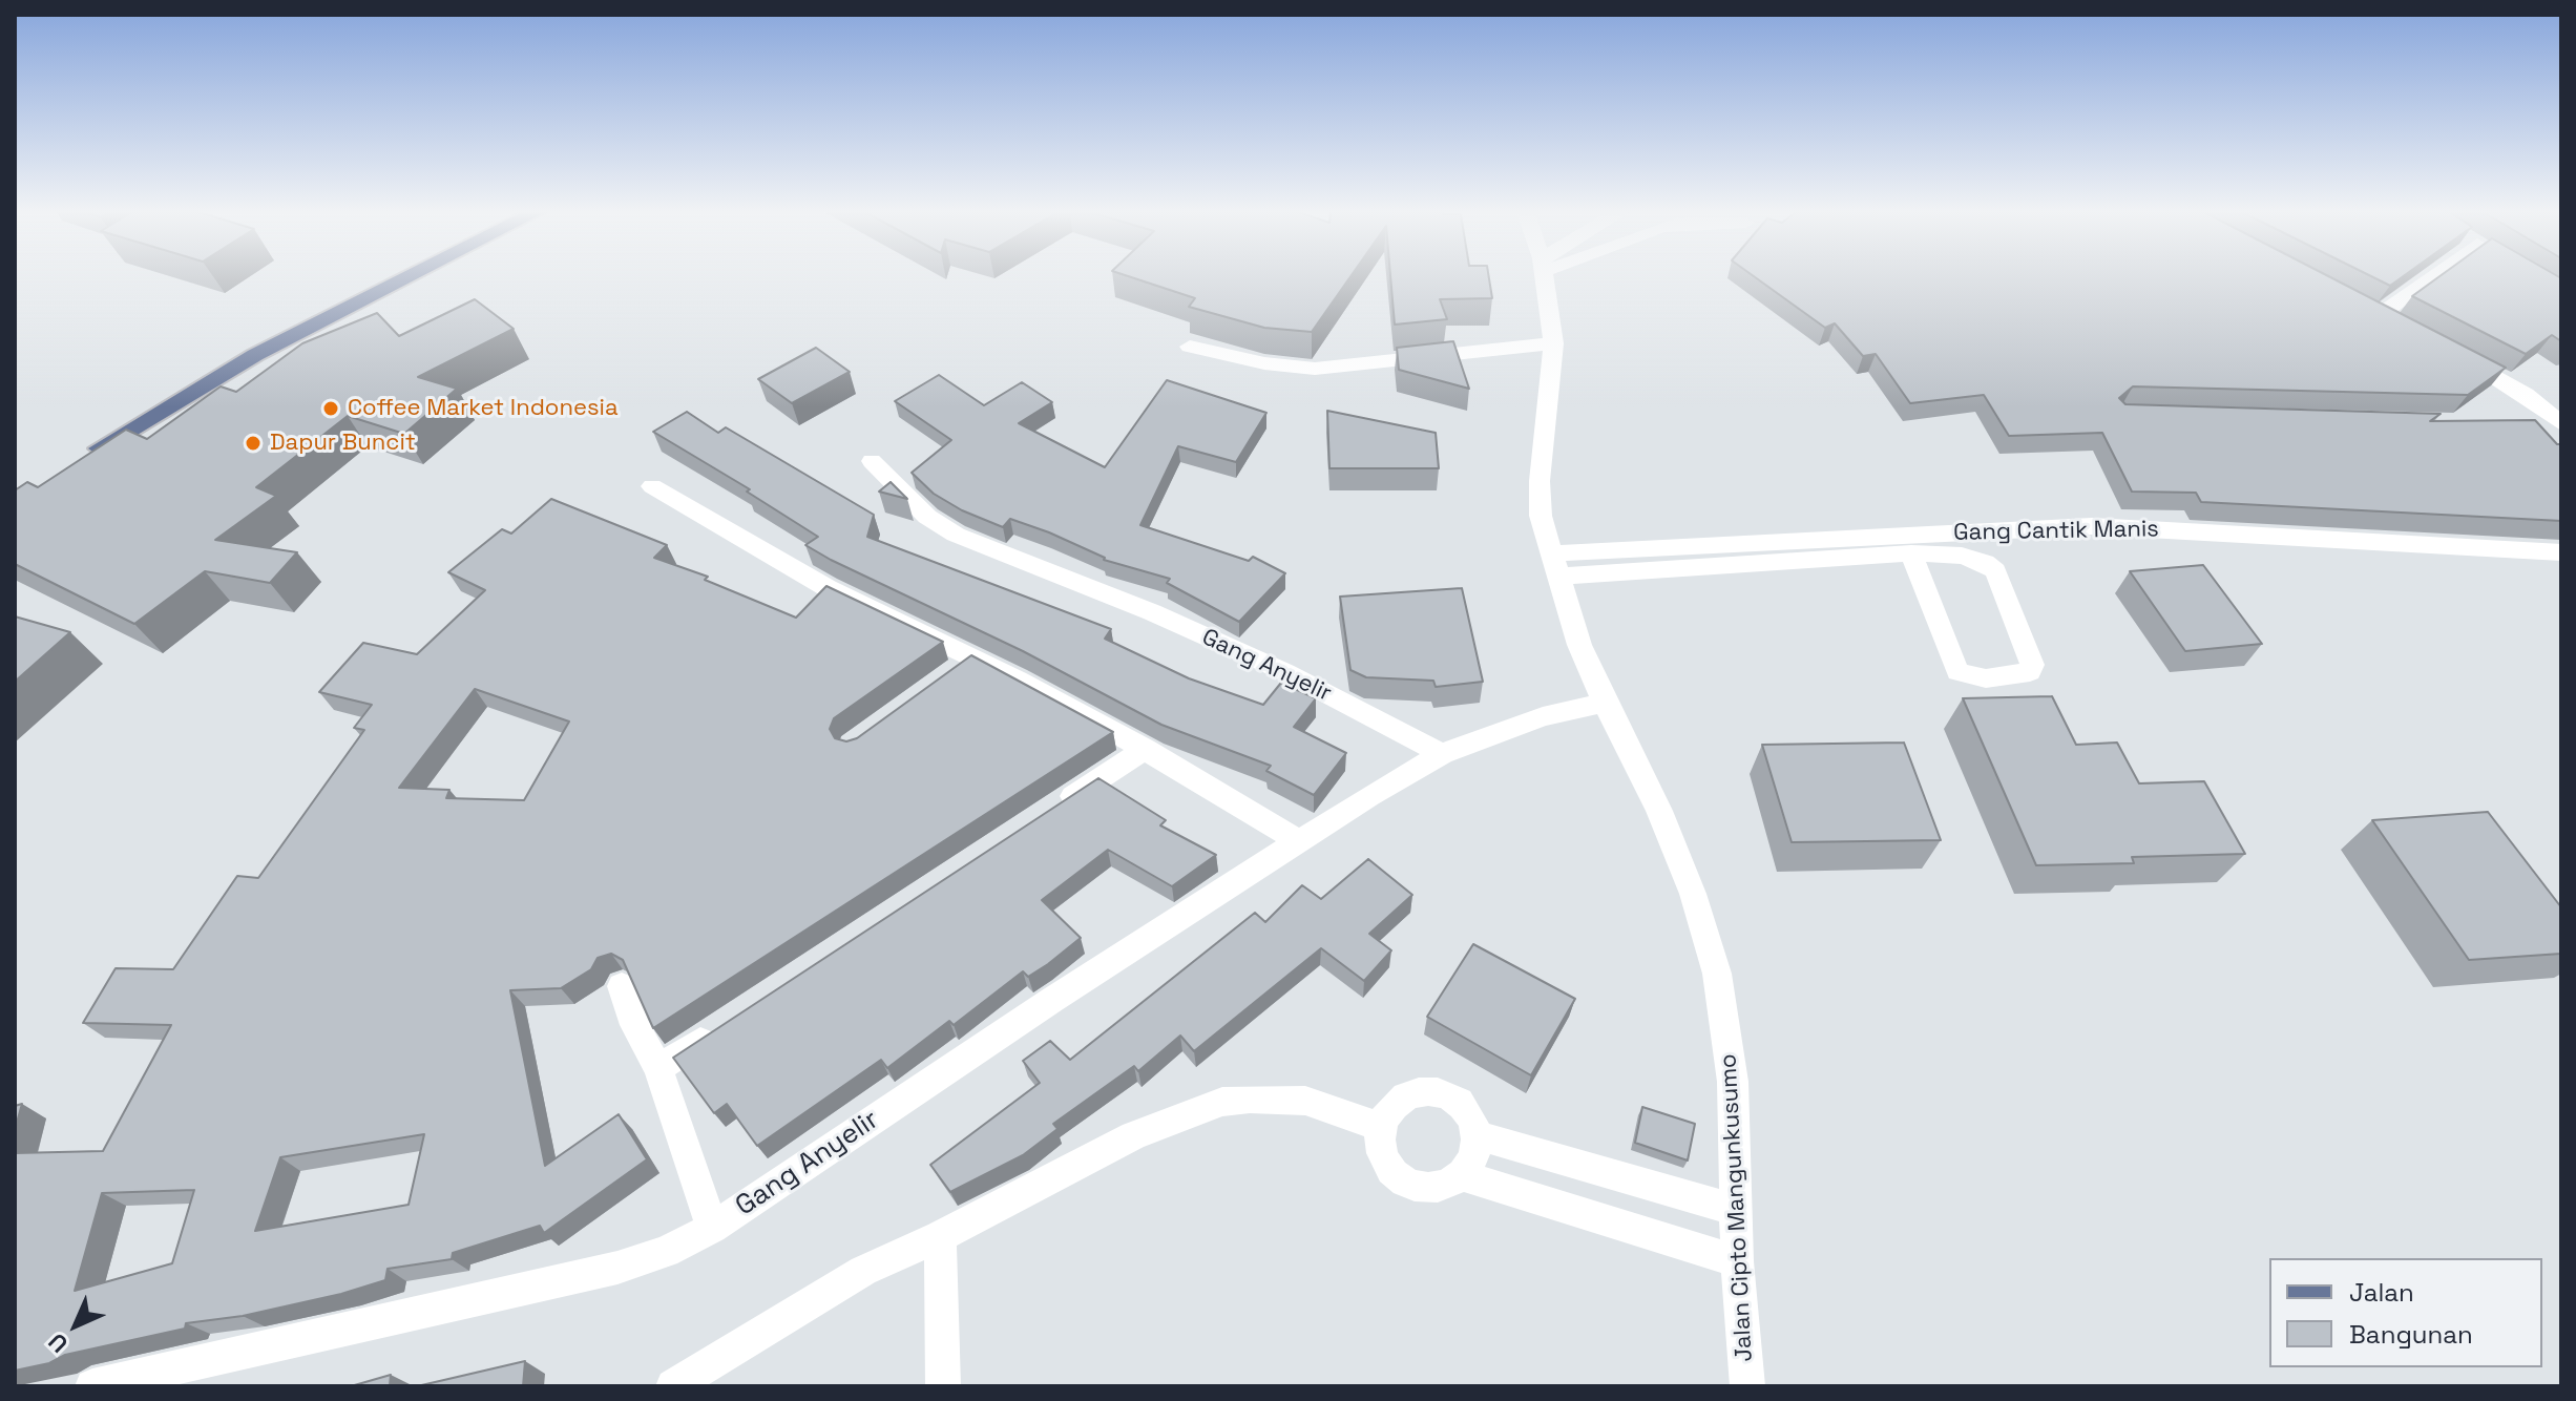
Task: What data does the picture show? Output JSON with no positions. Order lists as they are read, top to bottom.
{
  "streets": {
    "street": ["Gang Cantik Manis", "Gang Anyelir", "Jalan Cipto Mangunkusumo"]
  },
  "crossings": [
    ["Gang Cantik Manis", "Jalan Cipto Mangunkusumo"],
    ["Gang Anyelir", "Jalan Cipto Mangunkusumo"]
  ],
  "places": ["Coffee Market Indonesia", "Dapur Buncit"],
  "legend": ["Jalan", "Bangunan"],
  "north": "bottom left"
}
